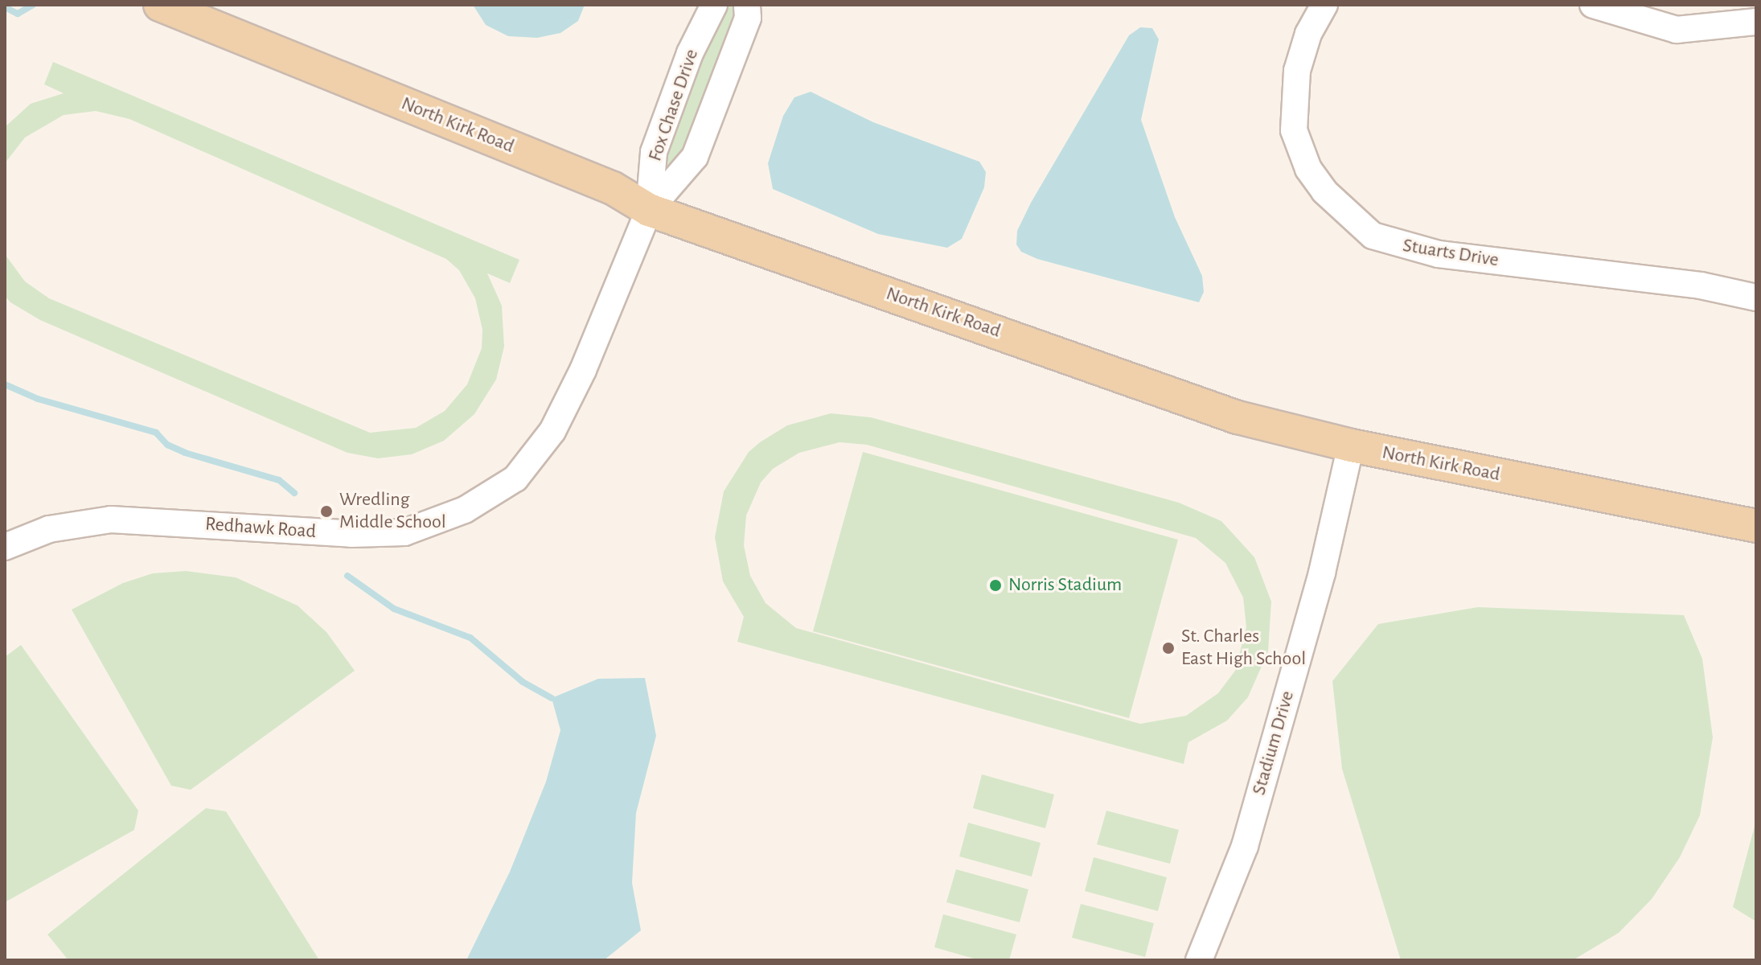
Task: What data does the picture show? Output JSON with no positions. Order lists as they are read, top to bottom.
{
  "streets": {
    "main road": ["North Kirk Road"],
    "street": [
      "Fox Chase Drive",
      "Stuarts Drive",
      "Redhawk Road",
      "Stadium Drive"
    ]
  },
  "crossings": [
    ["Fox Chase Drive", "North Kirk Road"],
    ["Fox Chase Drive", "Redhawk Road"],
    ["North Kirk Road", "Redhawk Road"],
    ["North Kirk Road", "Stadium Drive"]
  ],
  "places": ["Wredling Middle School", "Norris Stadium", "St. Charles East High School"]
}
